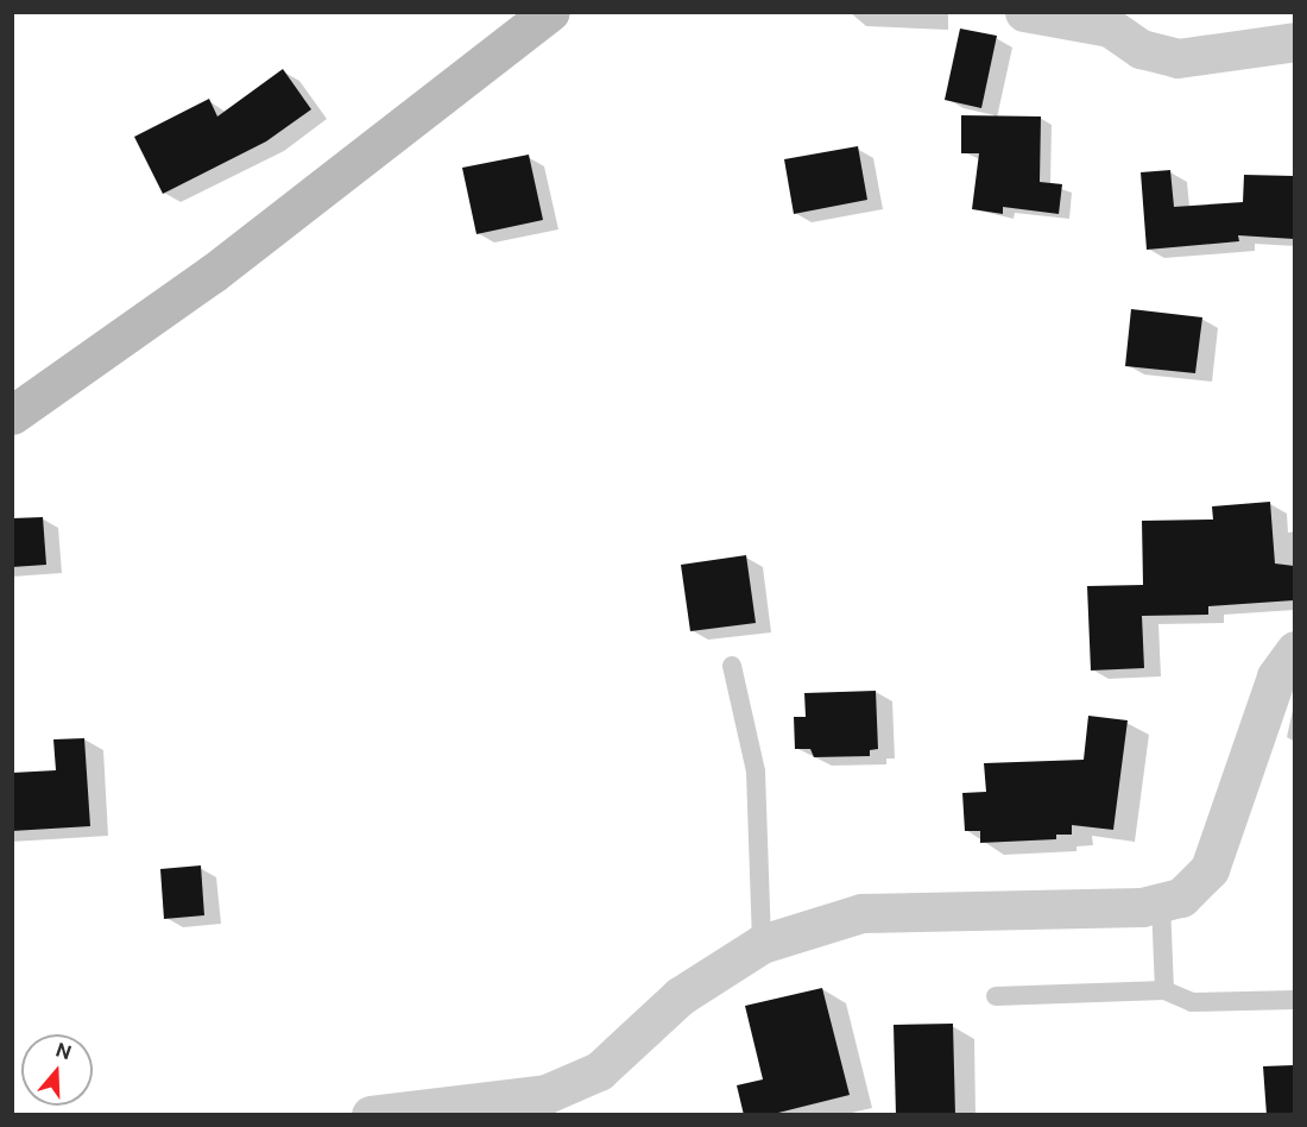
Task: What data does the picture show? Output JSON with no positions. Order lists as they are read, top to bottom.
{
  "north": "top"
}
